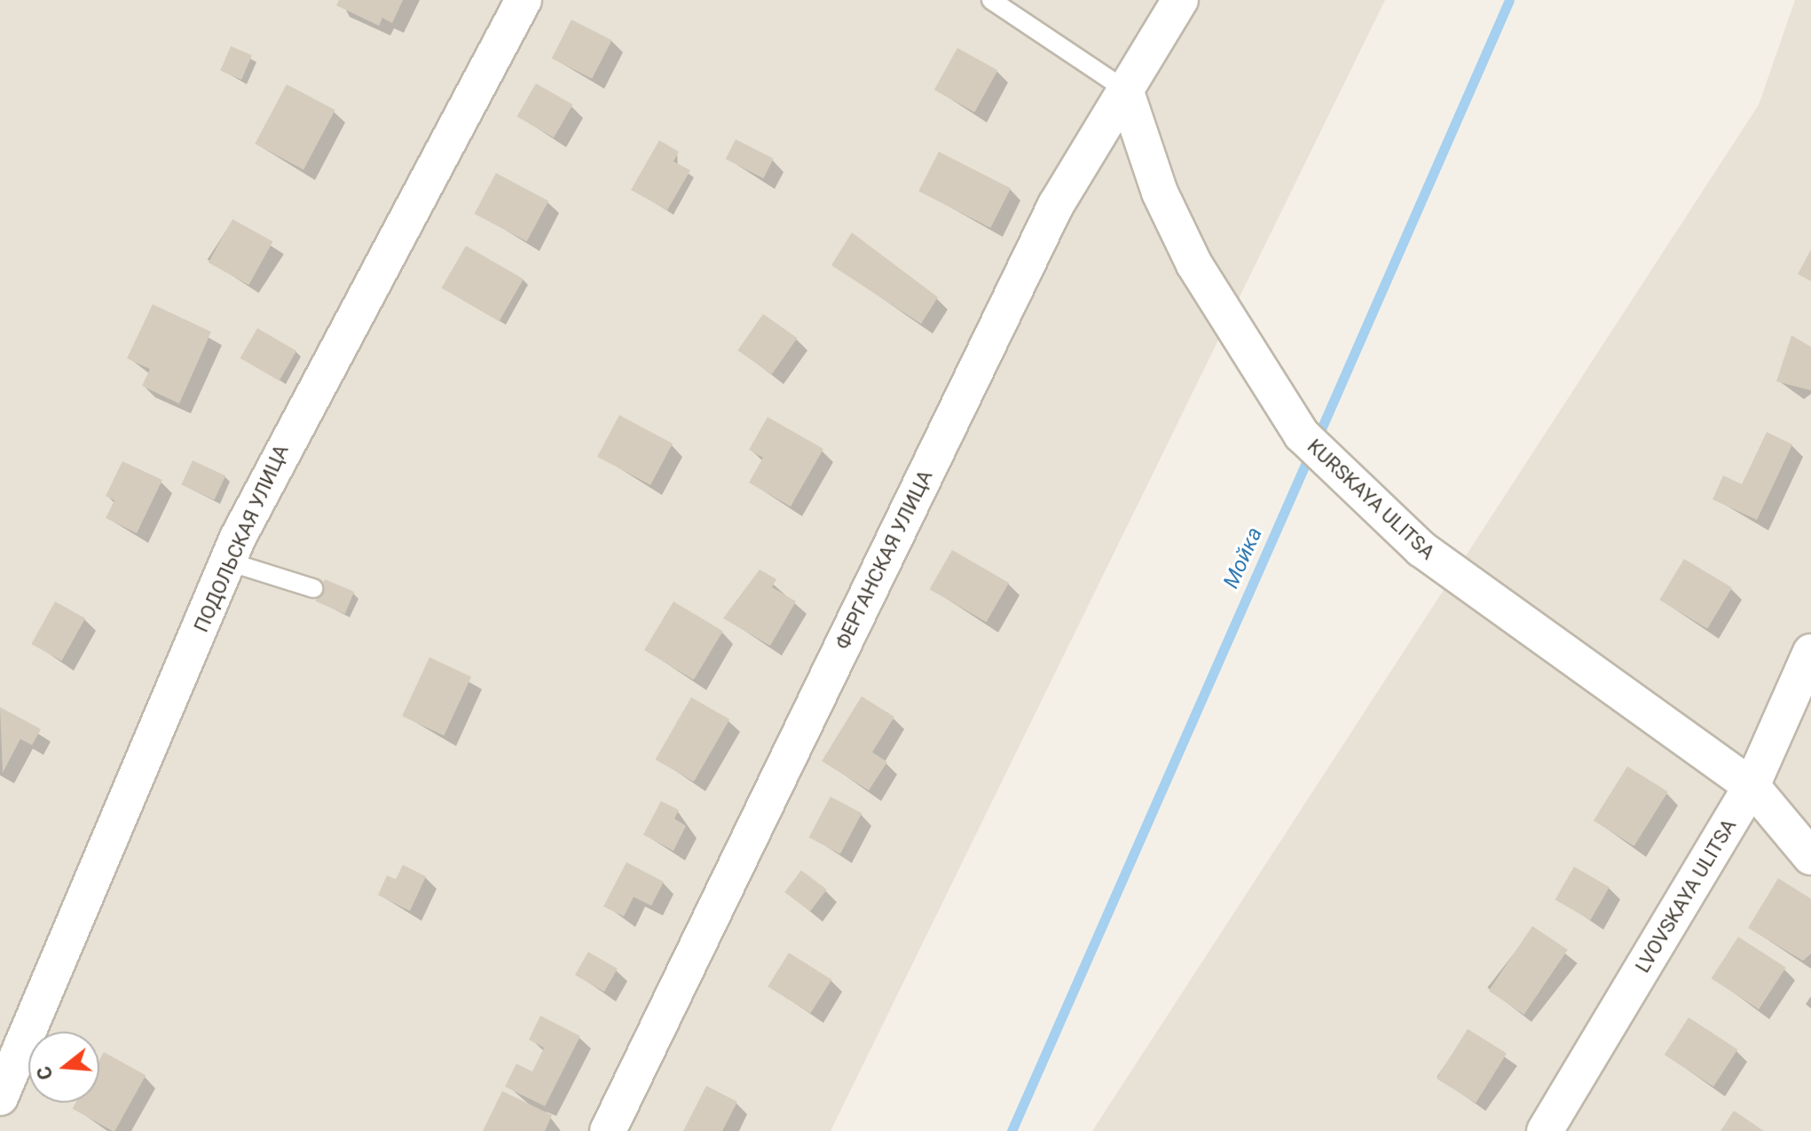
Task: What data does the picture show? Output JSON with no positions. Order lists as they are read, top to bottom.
{
  "streets": {
    "street": [
      "KURSKAYA ULITSA",
      "ПОДОЛЬСКАЯ УЛИЦА",
      "ФЕРГАНСКАЯ УЛИЦА",
      "LVOVSKAYA ULITSA"
    ]
  },
  "crossings": [
    ["KURSKAYA ULITSA", "ФЕРГАНСКАЯ УЛИЦА"],
    ["KURSKAYA ULITSA", "LVOVSKAYA ULITSA"]
  ],
  "water": ["Мойка"],
  "north": "left"
}
